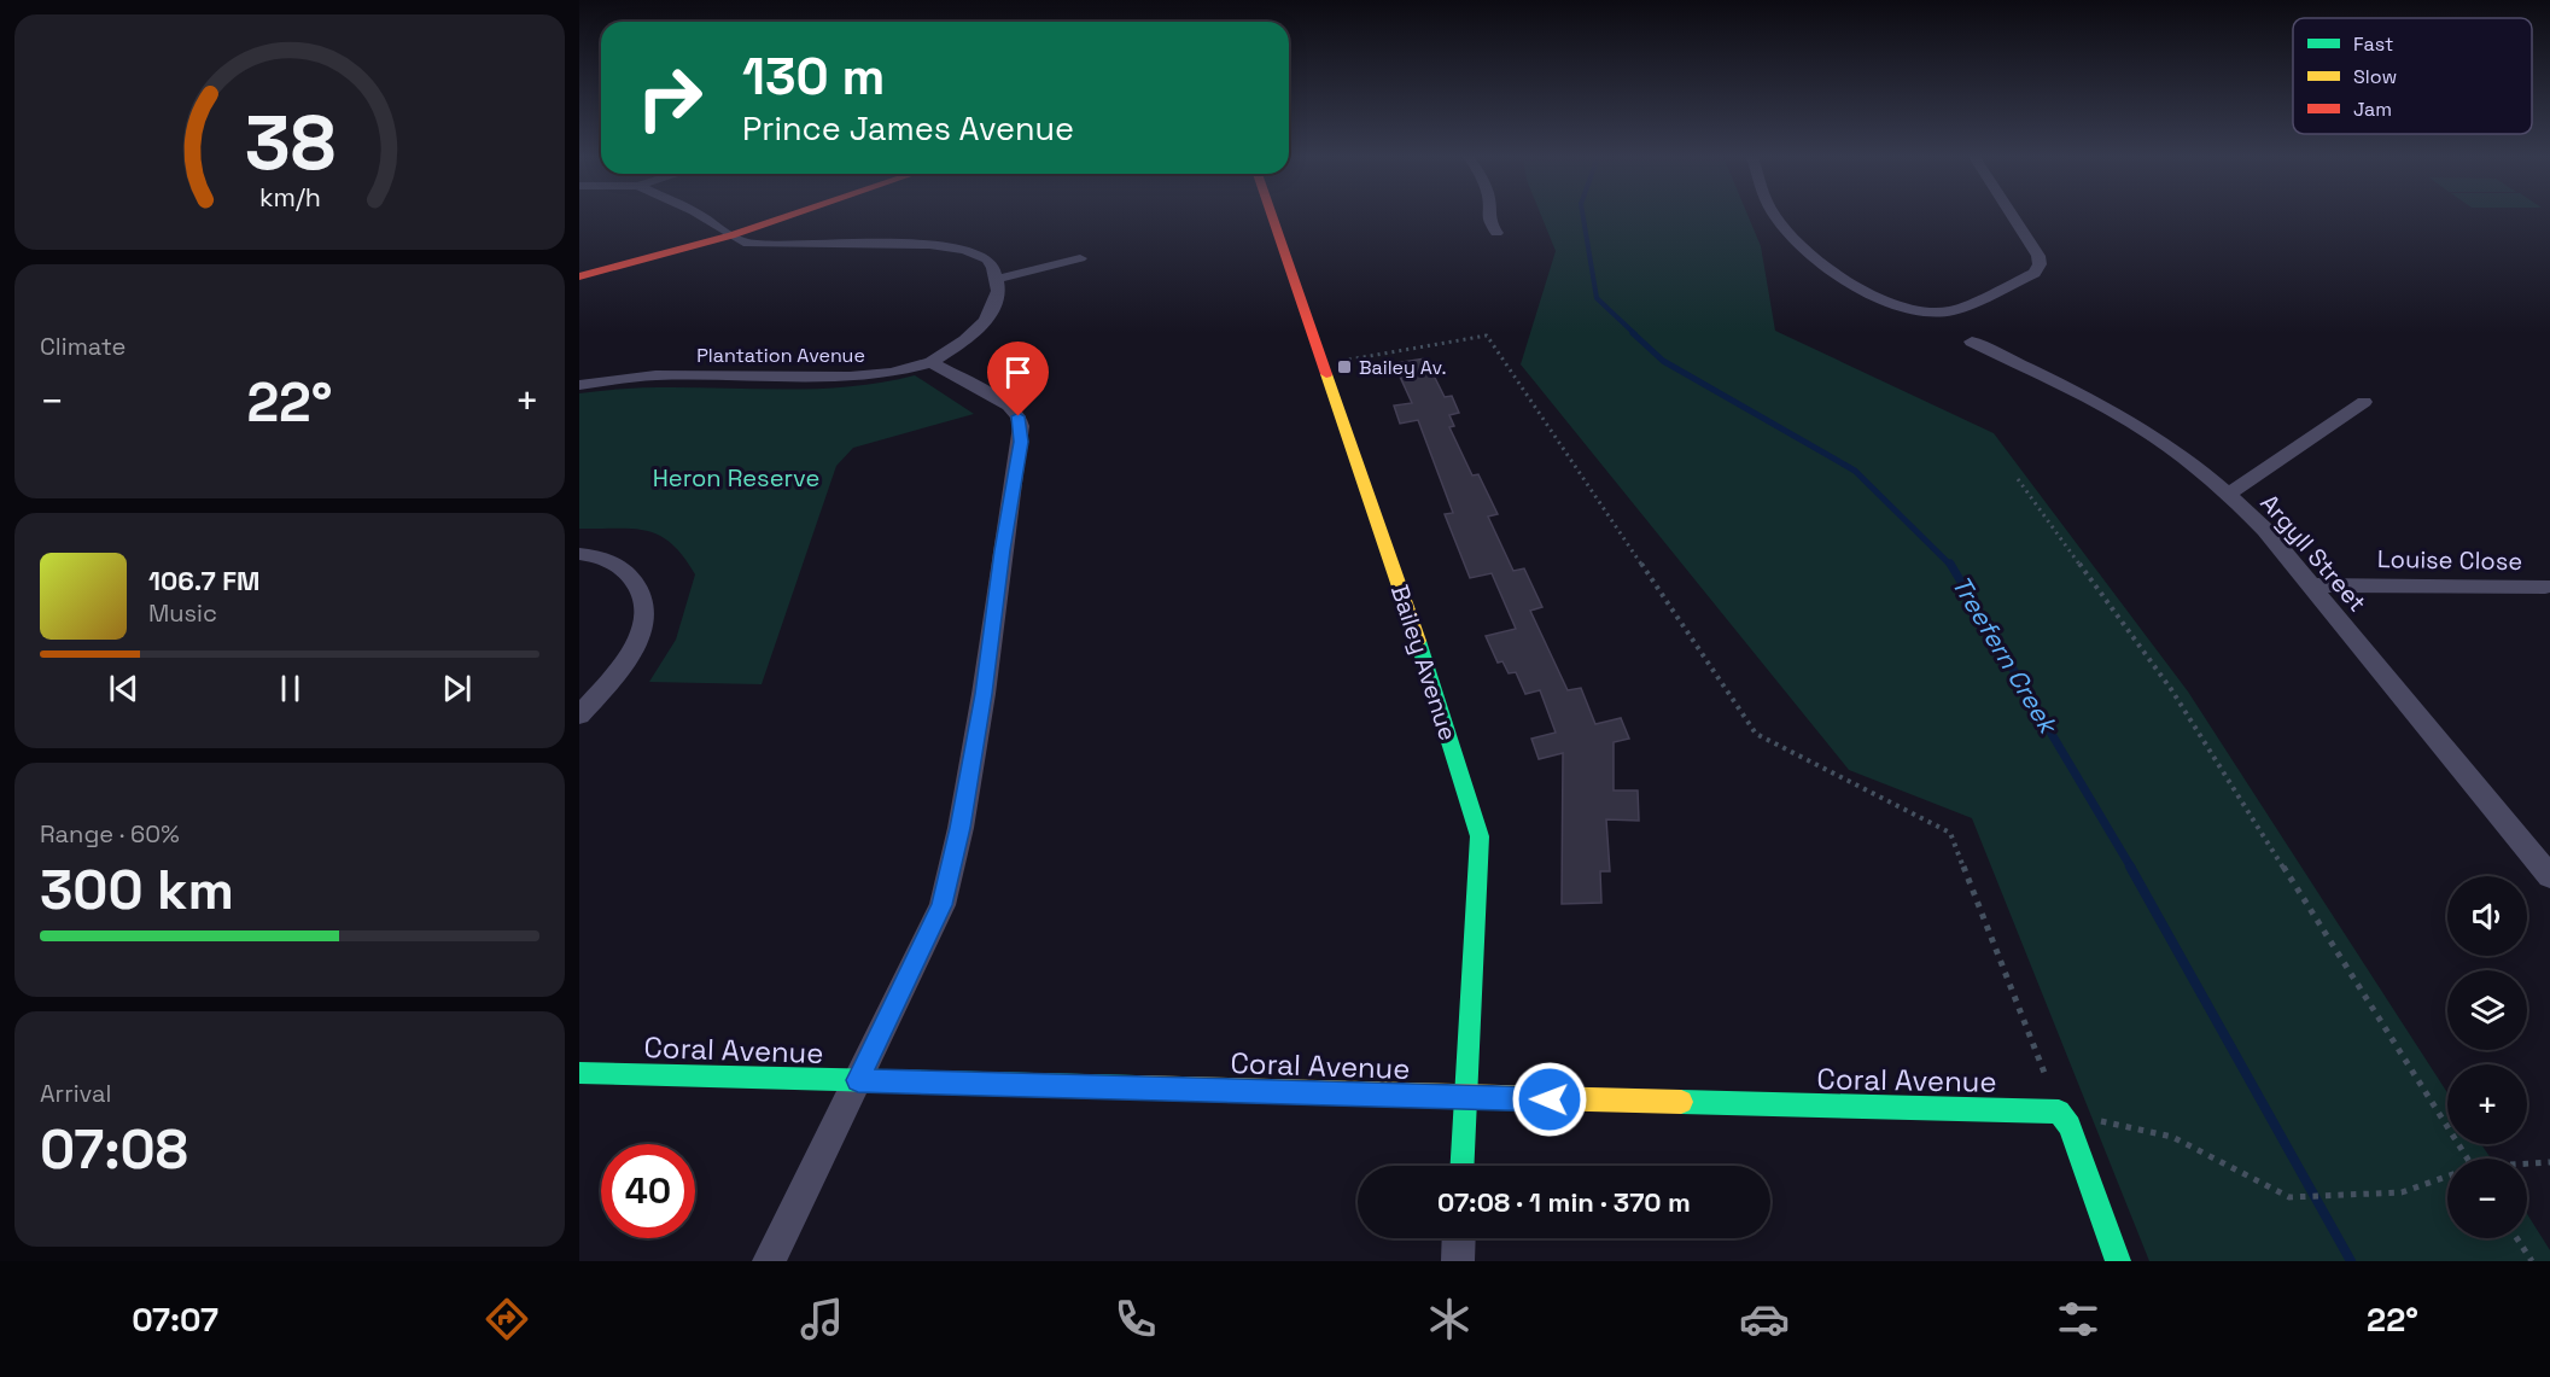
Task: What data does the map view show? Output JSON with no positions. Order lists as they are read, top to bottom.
{
  "streets": {
    "street": [
      "Plantation Avenue",
      "Argyll Street",
      "Louise Close",
      "Bailey Avenue",
      "Coral Avenue"
    ]
  },
  "crossings": [
    ["Argyll Street", "Louise Close"],
    ["Bailey Avenue", "Coral Avenue"]
  ],
  "water": ["Treefern Creek"],
  "parks": ["Heron Reserve"],
  "places": {
    "transit": ["Bailey Av."]
  },
  "legend": ["Fast", "Slow", "Jam"],
  "page": {
    "turn": ["130 m", "Prince James Avenue"],
    "tile": [
      "Climate",
      ["Range · 60%", "300 km"],
      ["Arrival", "07:08"]
    ],
    "heat": ["−", "22°", "+"],
    "song": ["106.7 FM", "Music"],
    "map_buttons": ["+", "−"],
    "limit": "40",
    "trip": "07:08 · 1 min · 370 m",
    "tabs": ["07:07", "22°"],
    "gauge": ["38", "km/h"]
  }
}
